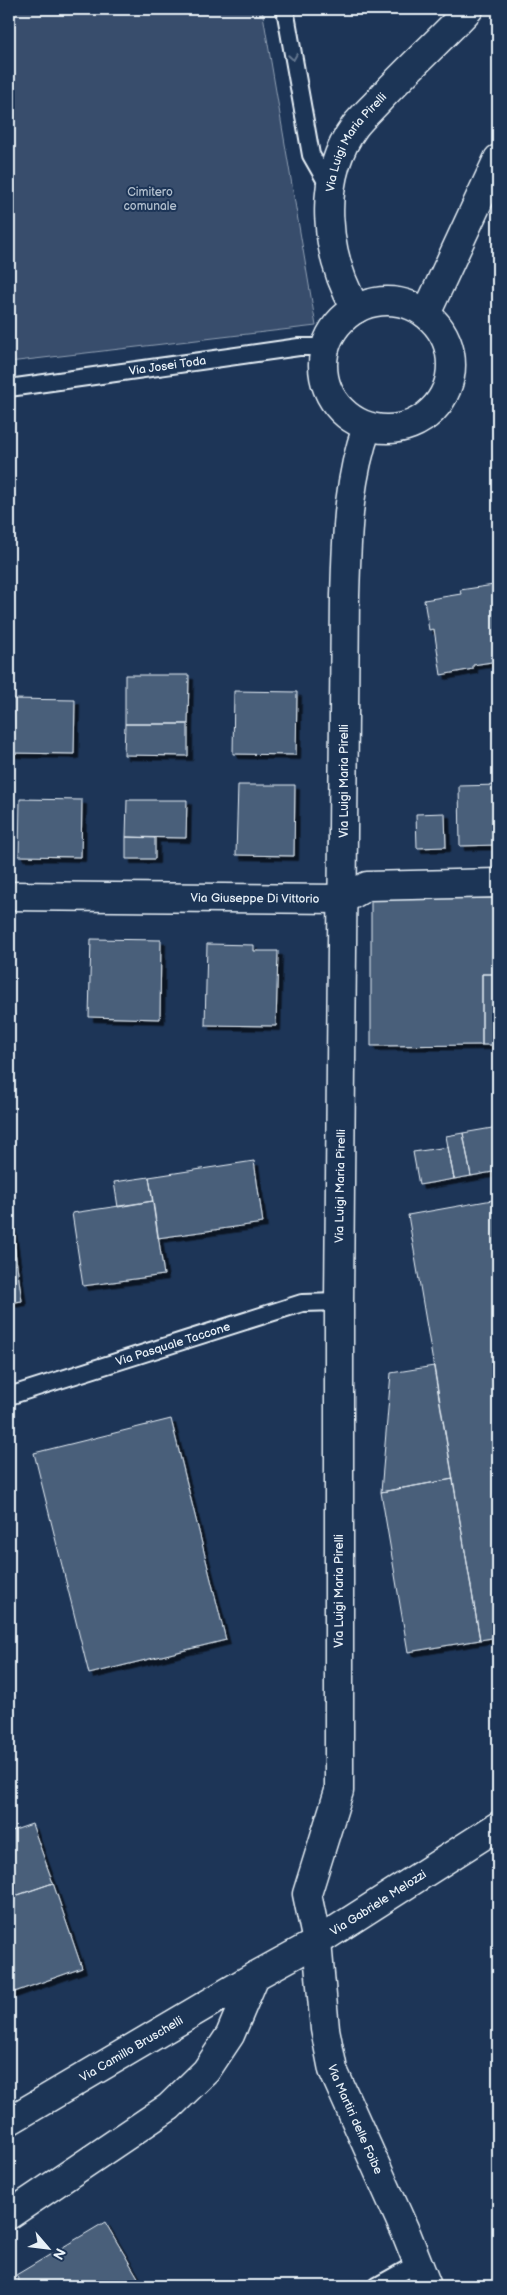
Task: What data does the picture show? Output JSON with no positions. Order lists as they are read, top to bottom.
{
  "streets": {
    "street": [
      "Via Luigi Maria Pirelli",
      "Via Giuseppe Di Vittorio",
      "Via Gabriele Melozzi",
      "Via Camillo Bruschelli",
      "Via Martiri delle Foibe"
    ],
    "lane": ["Via Josei Toda", "Via Pasquale Taccone"]
  },
  "crossings": [
    ["Via Luigi Maria Pirelli", "Via Josei Toda"],
    ["Via Luigi Maria Pirelli", "Via Giuseppe Di Vittorio"],
    ["Via Luigi Maria Pirelli", "Via Pasquale Taccone"],
    ["Via Luigi Maria Pirelli", "Via Gabriele Melozzi"],
    ["Via Luigi Maria Pirelli", "Via Martiri delle Foibe"],
    ["Via Gabriele Melozzi", "Via Camillo Bruschelli"],
    ["Via Gabriele Melozzi", "Via Martiri delle Foibe"]
  ],
  "parks": ["Cimitero comunale"],
  "north": "bottom right"
}
